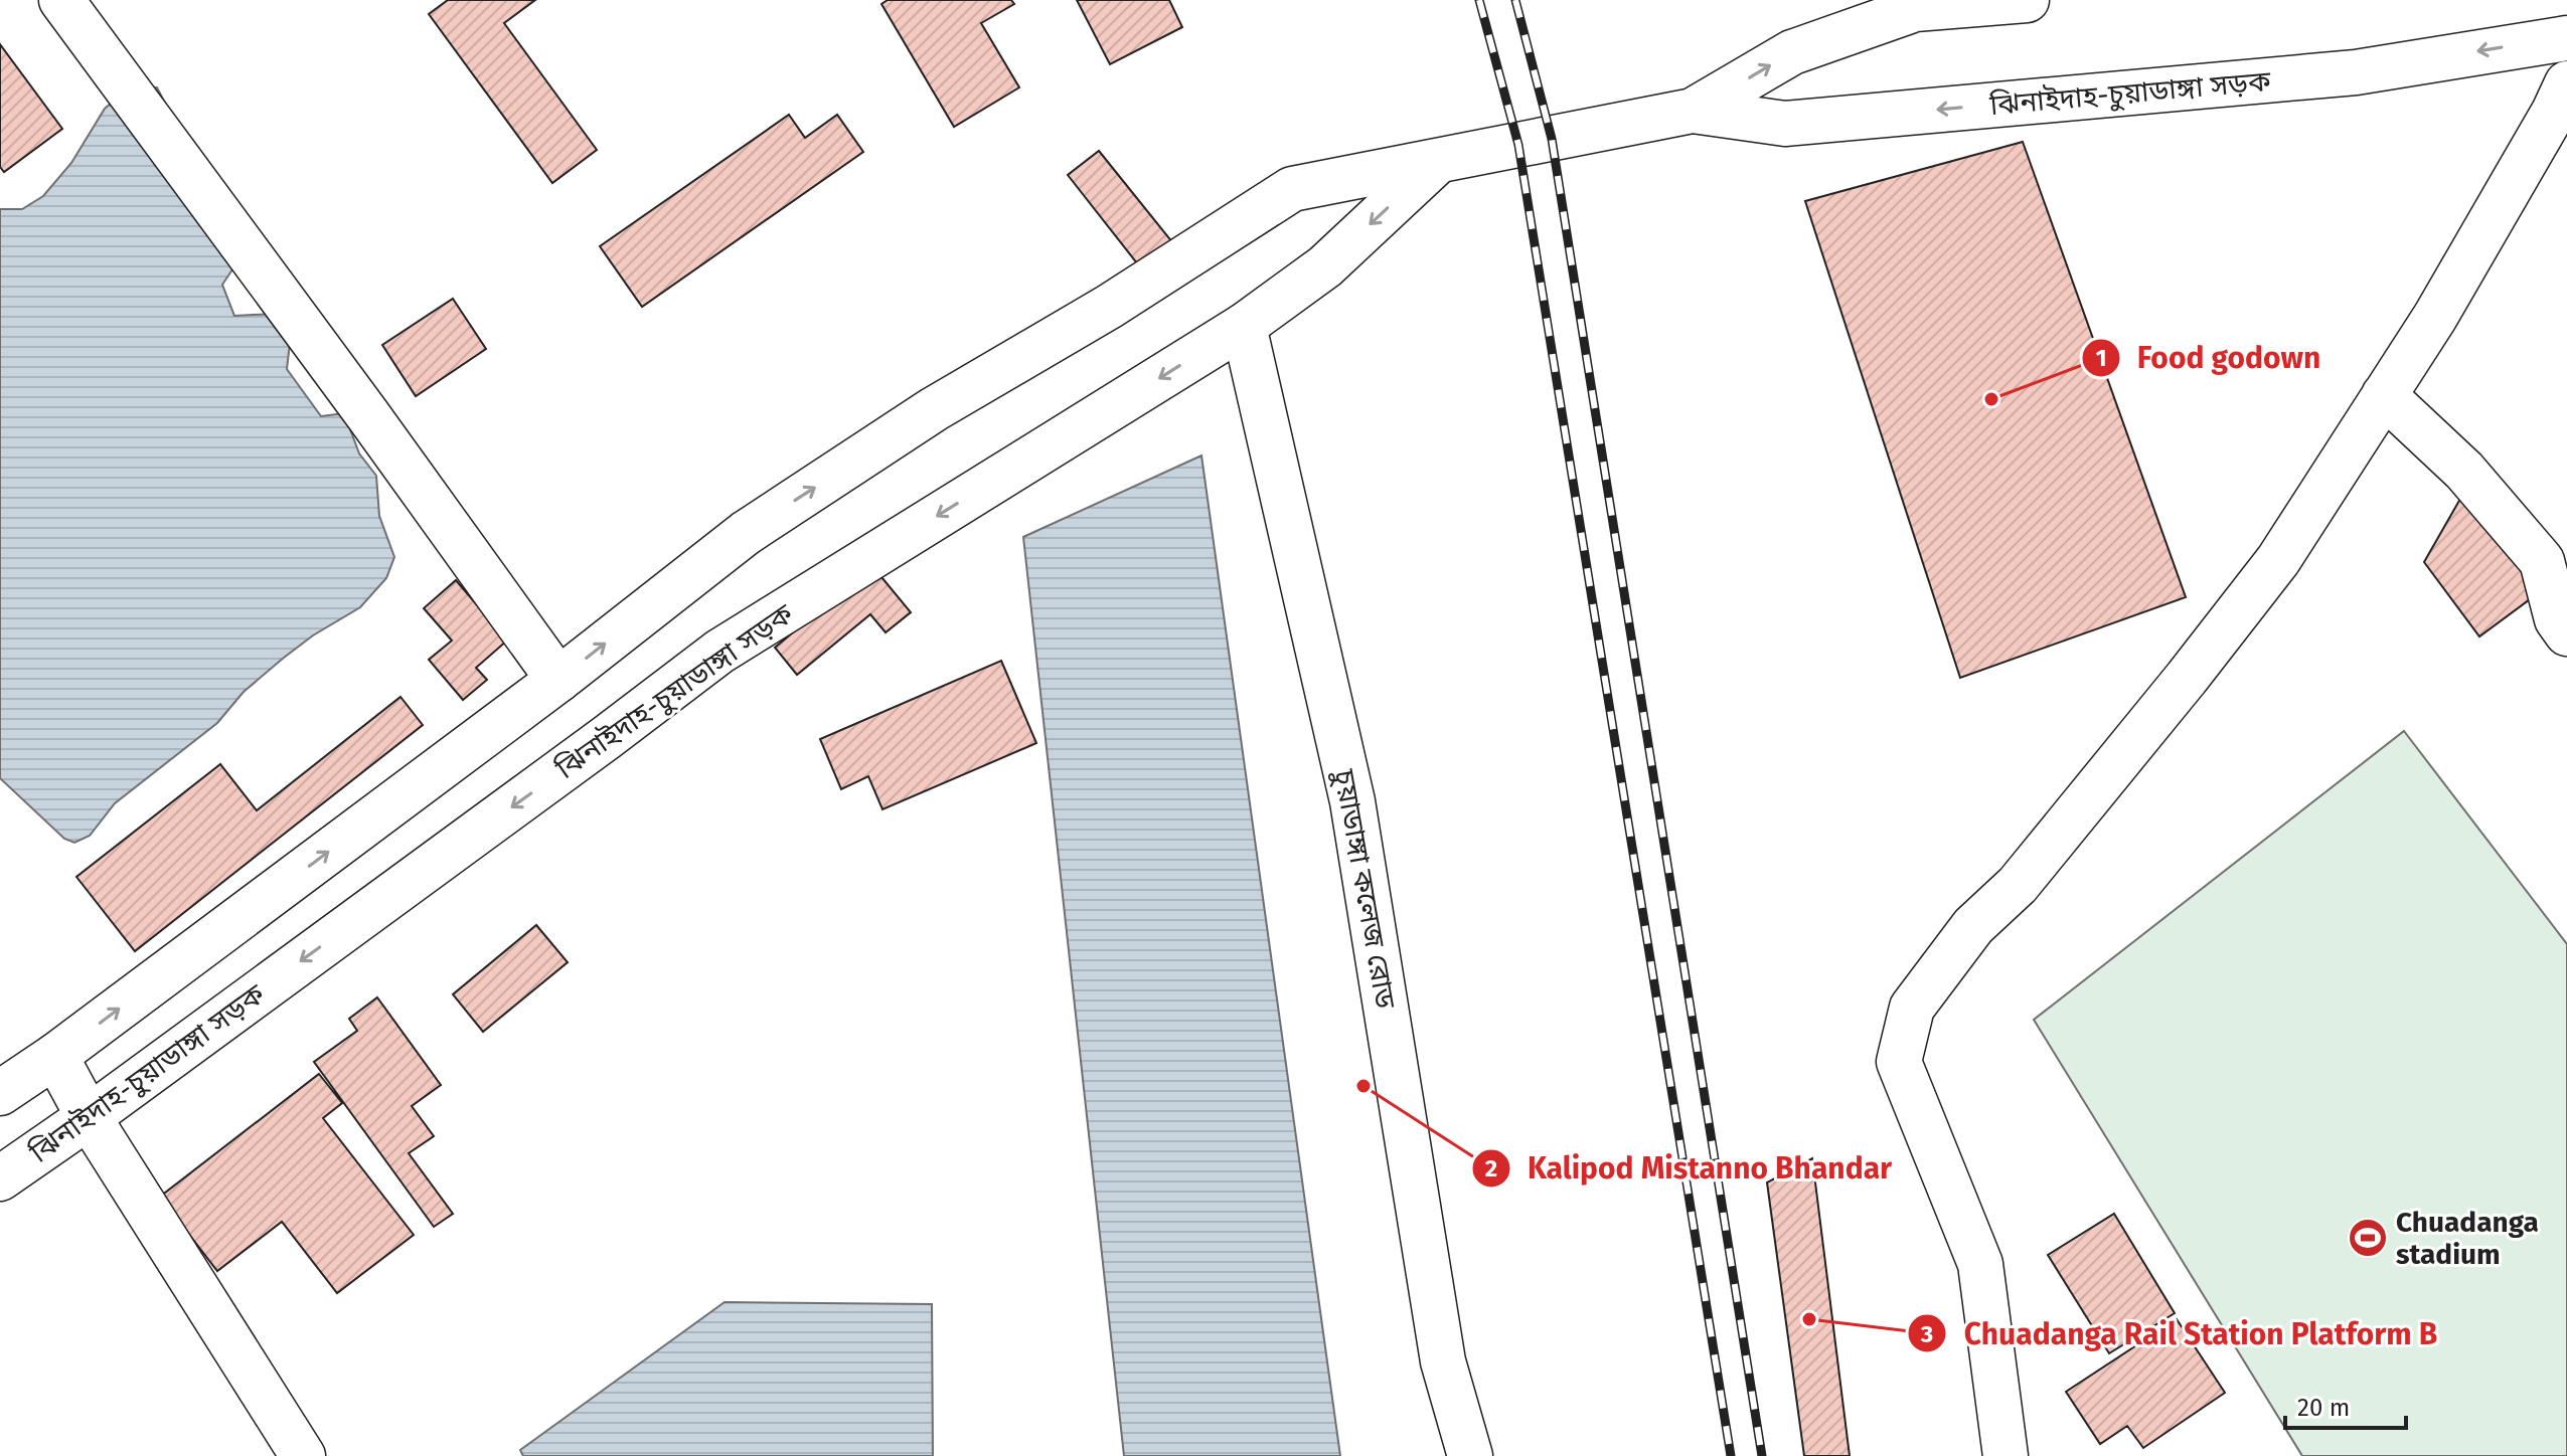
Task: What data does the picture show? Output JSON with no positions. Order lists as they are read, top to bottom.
{
  "streets": {
    "main road": ["ঝিনাইদাহ-চুয়াডাঙ্গা সড়ক", "চুয়াডাঙ্গা কলেজ রোড"]
  },
  "crossings": [
    ["ঝিনাইদাহ-চুয়াডাঙ্গা সড়ক", "চুয়াডাঙ্গা কলেজ রোড"]
  ],
  "places": {
    "other": ["Food godown", "Kalipod Mistanno Bhandar", "Chuadanga Rail Station Platform B"],
    "sports": ["Chuadanga stadium"]
  },
  "scale_bar": "20 m"
}
